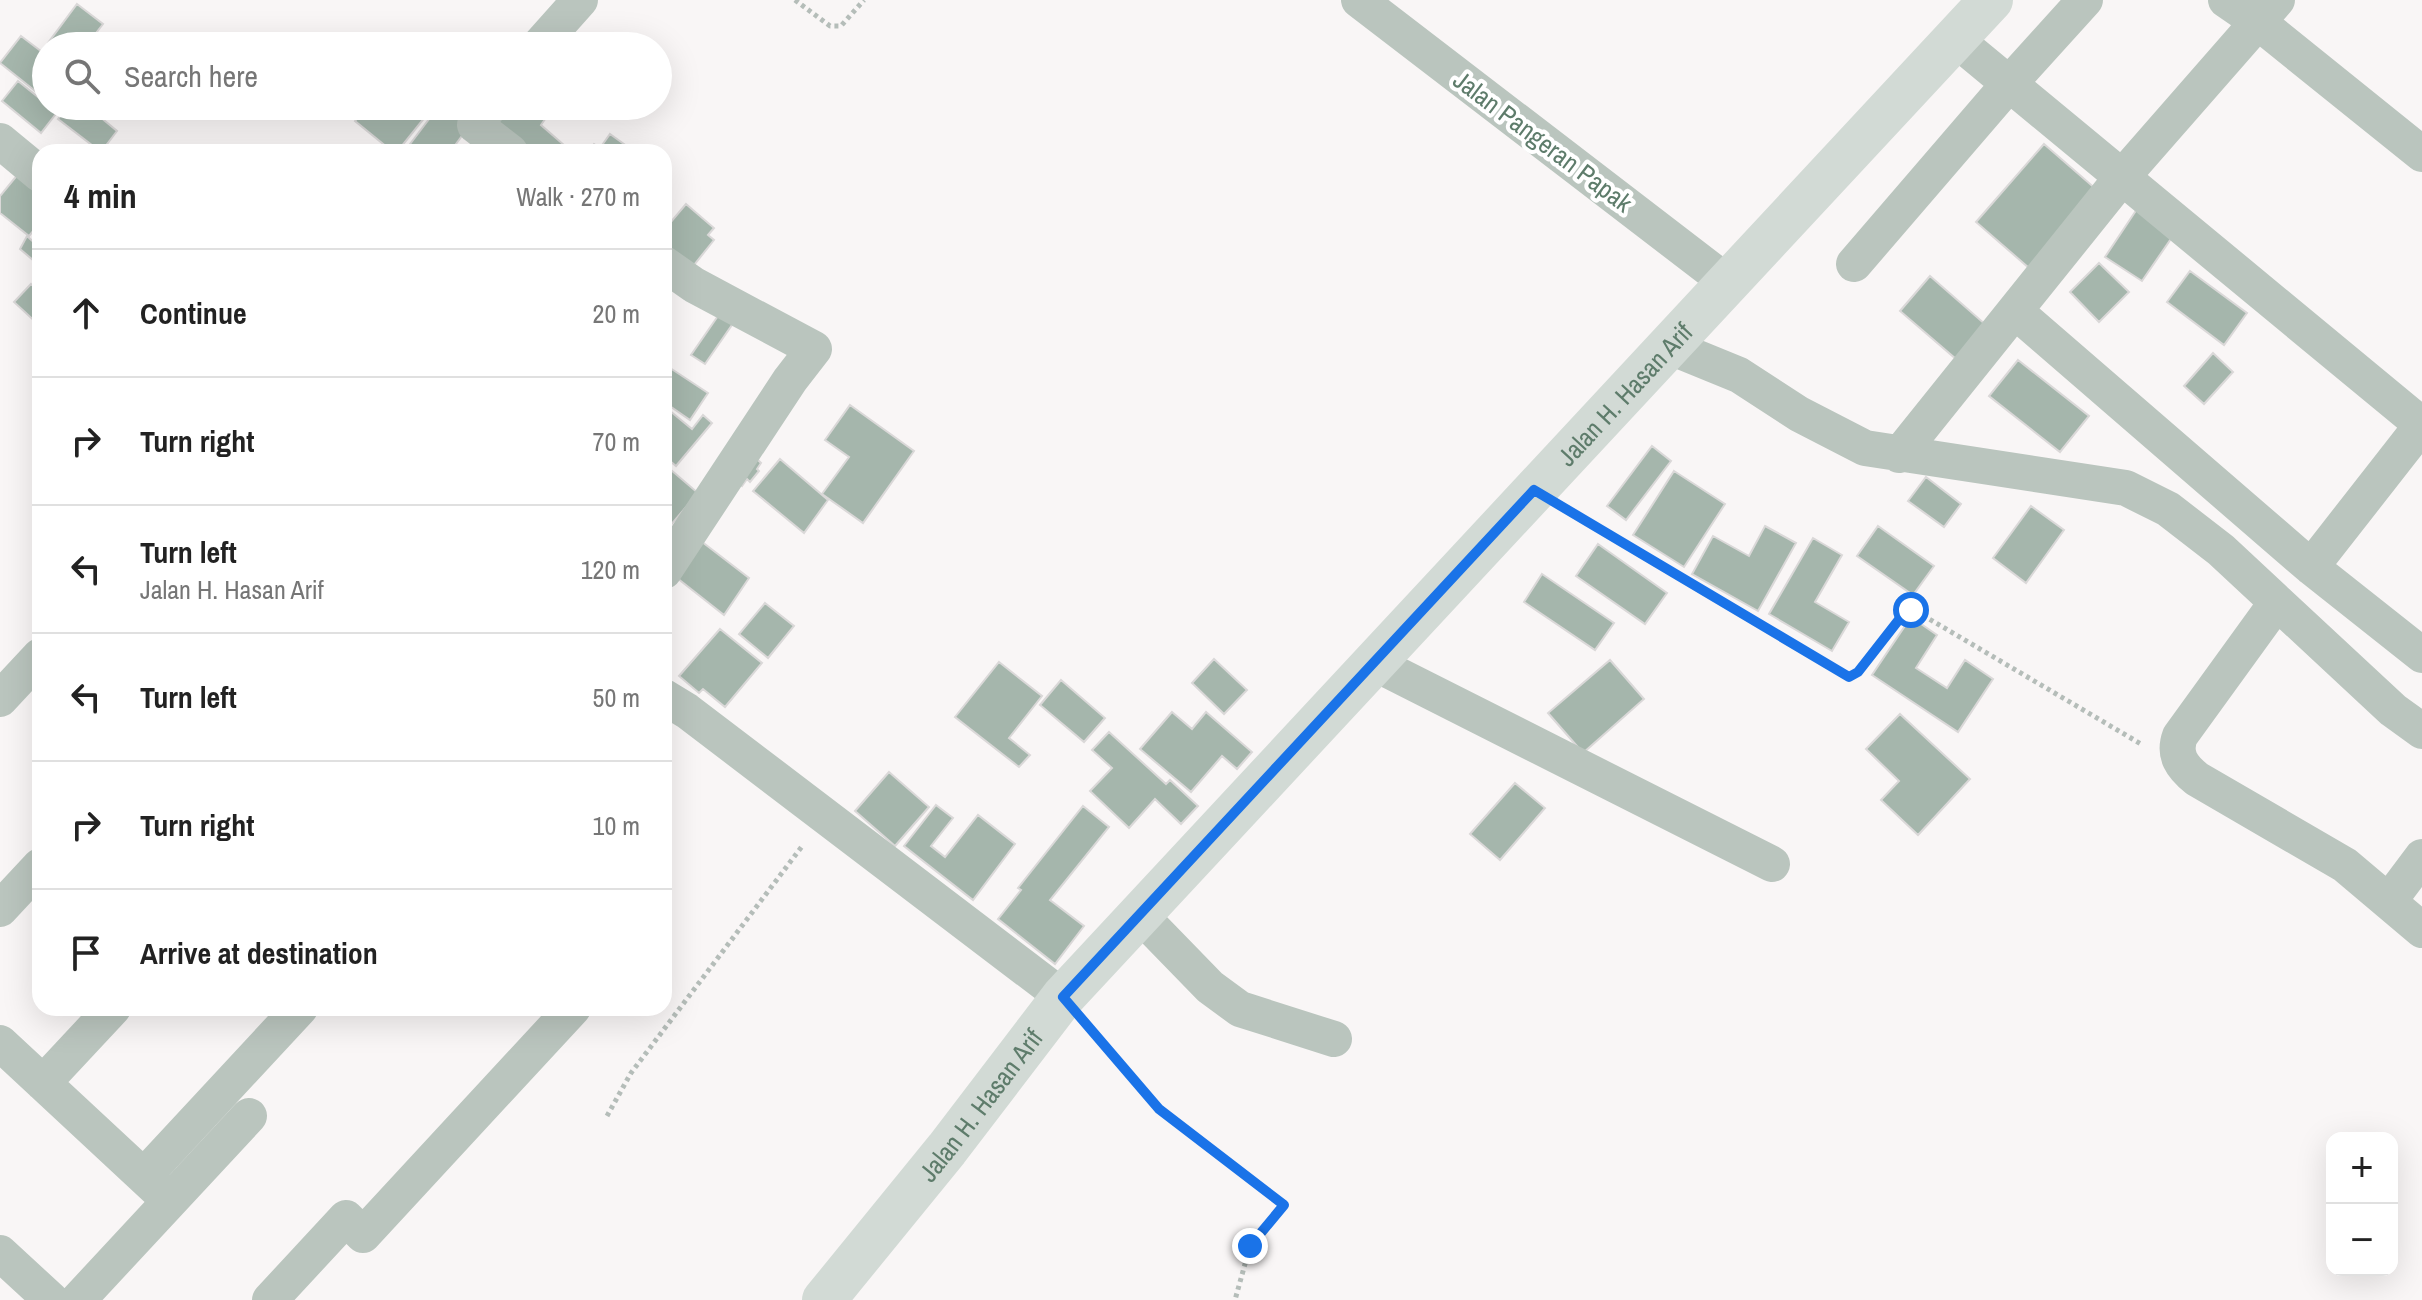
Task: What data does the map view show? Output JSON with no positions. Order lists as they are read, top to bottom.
{
  "streets": {
    "main road": ["Jalan H. Hasan Arif"],
    "street": ["Jalan Pangeran Papak"]
  },
  "crossings": [
    ["Jalan Pangeran Papak", "Jalan H. Hasan Arif"]
  ],
  "page": {
    "search": "Search here",
    "heading": ["4 min", "Walk · 270 m"],
    "list": [
      ["Continue", "20 m"],
      ["Turn right", "70 m"],
      ["Turn left", "Jalan H. Hasan Arif", "120 m"],
      ["Turn left", "50 m"],
      ["Turn right", "10 m"],
      "Arrive at destination"
    ],
    "map_buttons": ["+", "−"]
  }
}
